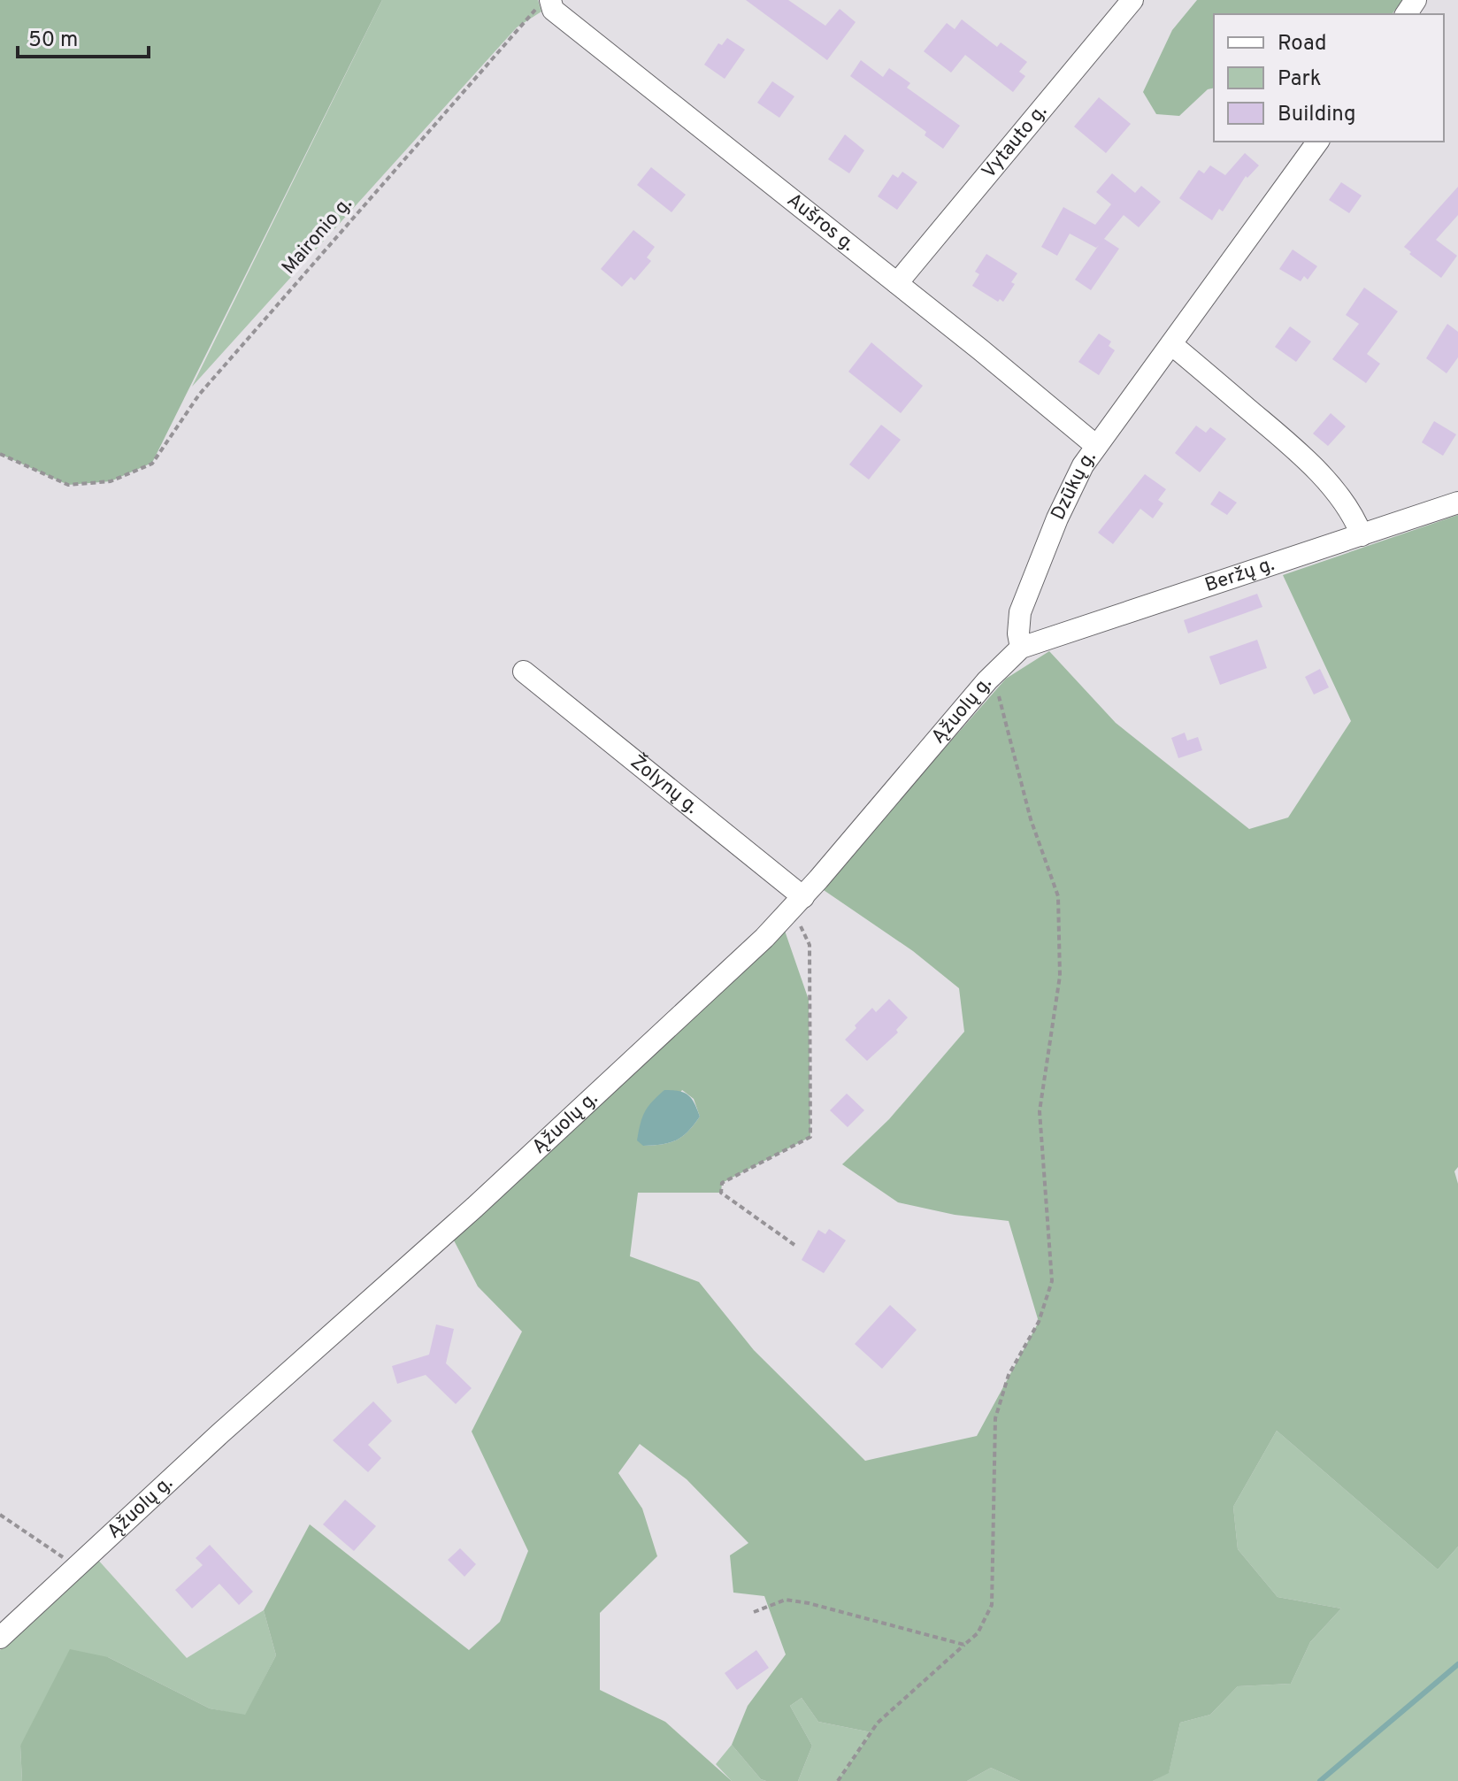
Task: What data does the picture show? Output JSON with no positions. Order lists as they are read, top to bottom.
{
  "streets": {
    "street": [
      "Vytauto g.",
      "Aušros g.",
      "Dzūkų g.",
      "Beržų g.",
      "Ąžuolų g.",
      "Žolynų g."
    ],
    "path": ["Maironio g."]
  },
  "crossings": [
    ["Vytauto g.", "Aušros g."],
    ["Aušros g.", "Maironio g."],
    ["Aušros g.", "Dzūkų g."],
    ["Dzūkų g.", "Beržų g."],
    ["Dzūkų g.", "Ąžuolų g."],
    ["Beržų g.", "Ąžuolų g."],
    ["Ąžuolų g.", "Žolynų g."]
  ],
  "legend": ["Road", "Park", "Building"],
  "scale_bar": "50 m"
}
